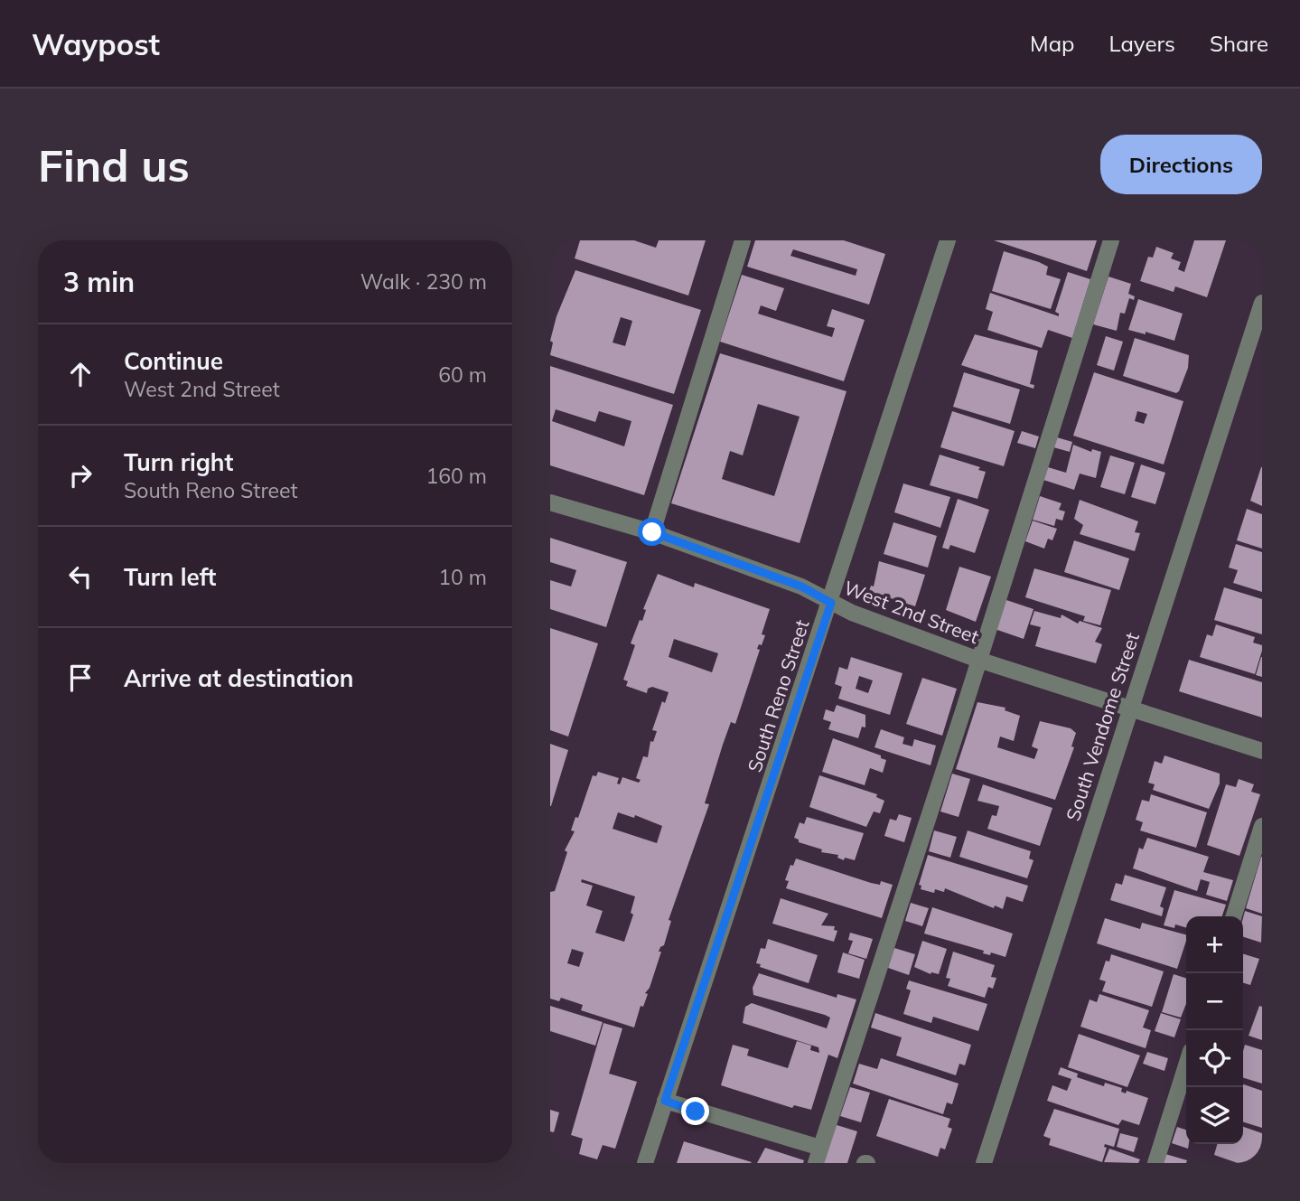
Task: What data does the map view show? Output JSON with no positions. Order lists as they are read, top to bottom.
{
  "streets": {
    "street": ["West 2nd Street", "South Reno Street", "South Vendome Street"]
  },
  "crossings": [
    ["West 2nd Street", "South Reno Street"],
    ["West 2nd Street", "South Vendome Street"]
  ],
  "page": {
    "header": "Waypost",
    "nav": ["Map", "Layers", "Share"],
    "buttons": "Directions",
    "title": "Find us",
    "heading": ["3 min", "Walk · 230 m"],
    "list": [
      ["Continue", "West 2nd Street", "60 m"],
      ["Turn right", "South Reno Street", "160 m"],
      ["Turn left", "10 m"],
      "Arrive at destination"
    ],
    "map_buttons": ["+", "−"]
  }
}
